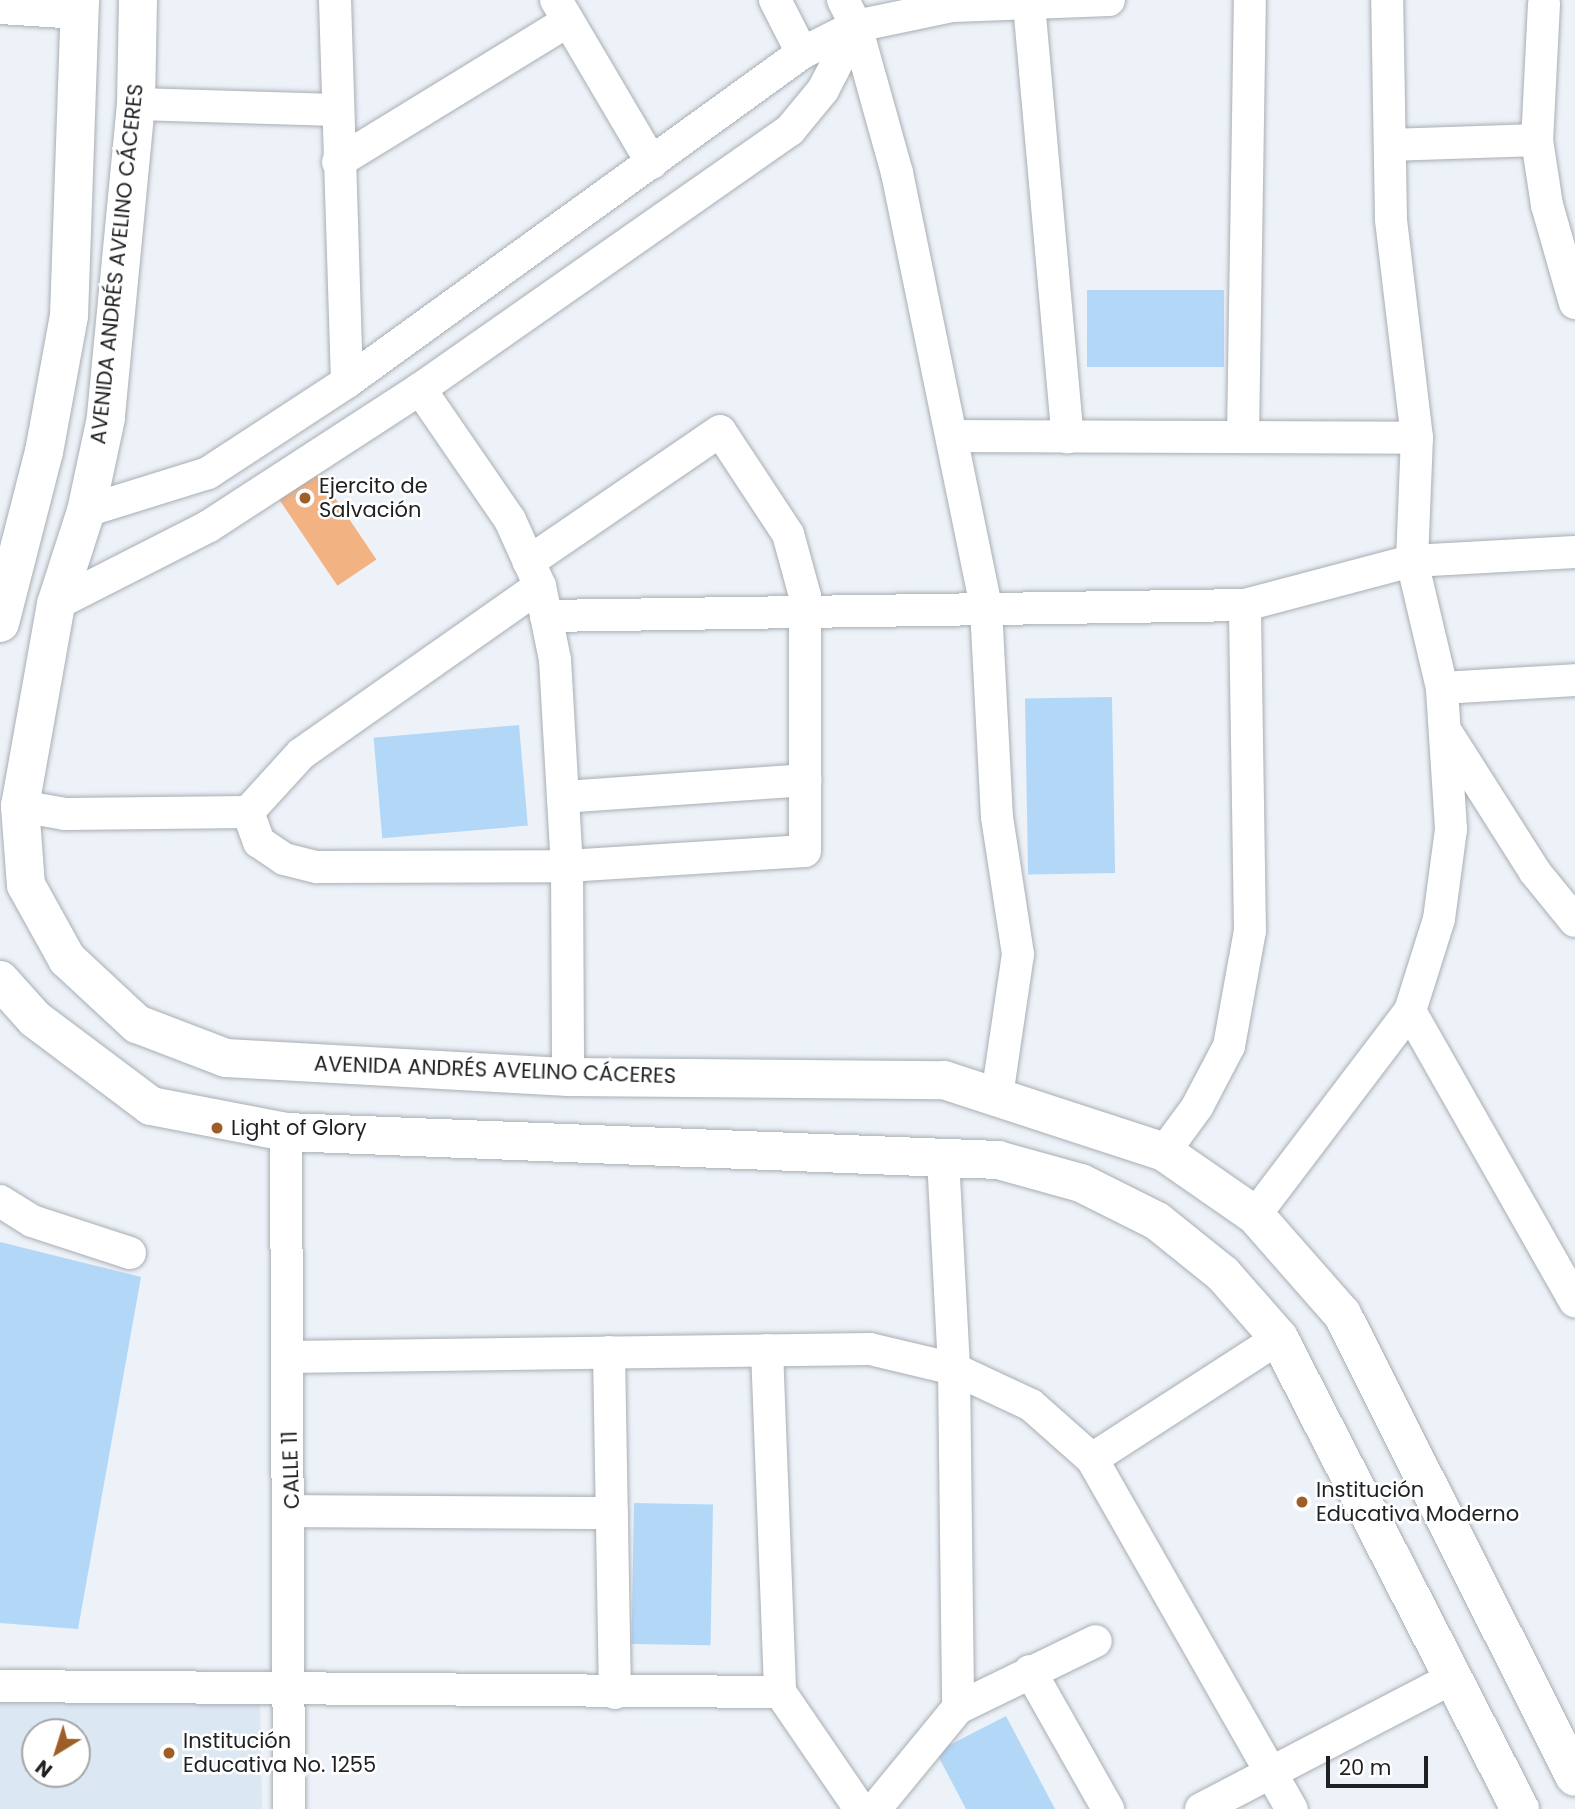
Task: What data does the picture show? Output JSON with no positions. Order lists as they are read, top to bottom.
{
  "streets": {
    "street": ["AVENIDA ANDRÉS AVELINO CÁCERES", "CALLE 11"]
  },
  "places": [
    "Ejercito de Salvación",
    "Light of Glory",
    "Institución Educativa Moderno",
    "Institución Educativa No. 1255"
  ],
  "scale_bar": "20 m",
  "north": "bottom left"
}
